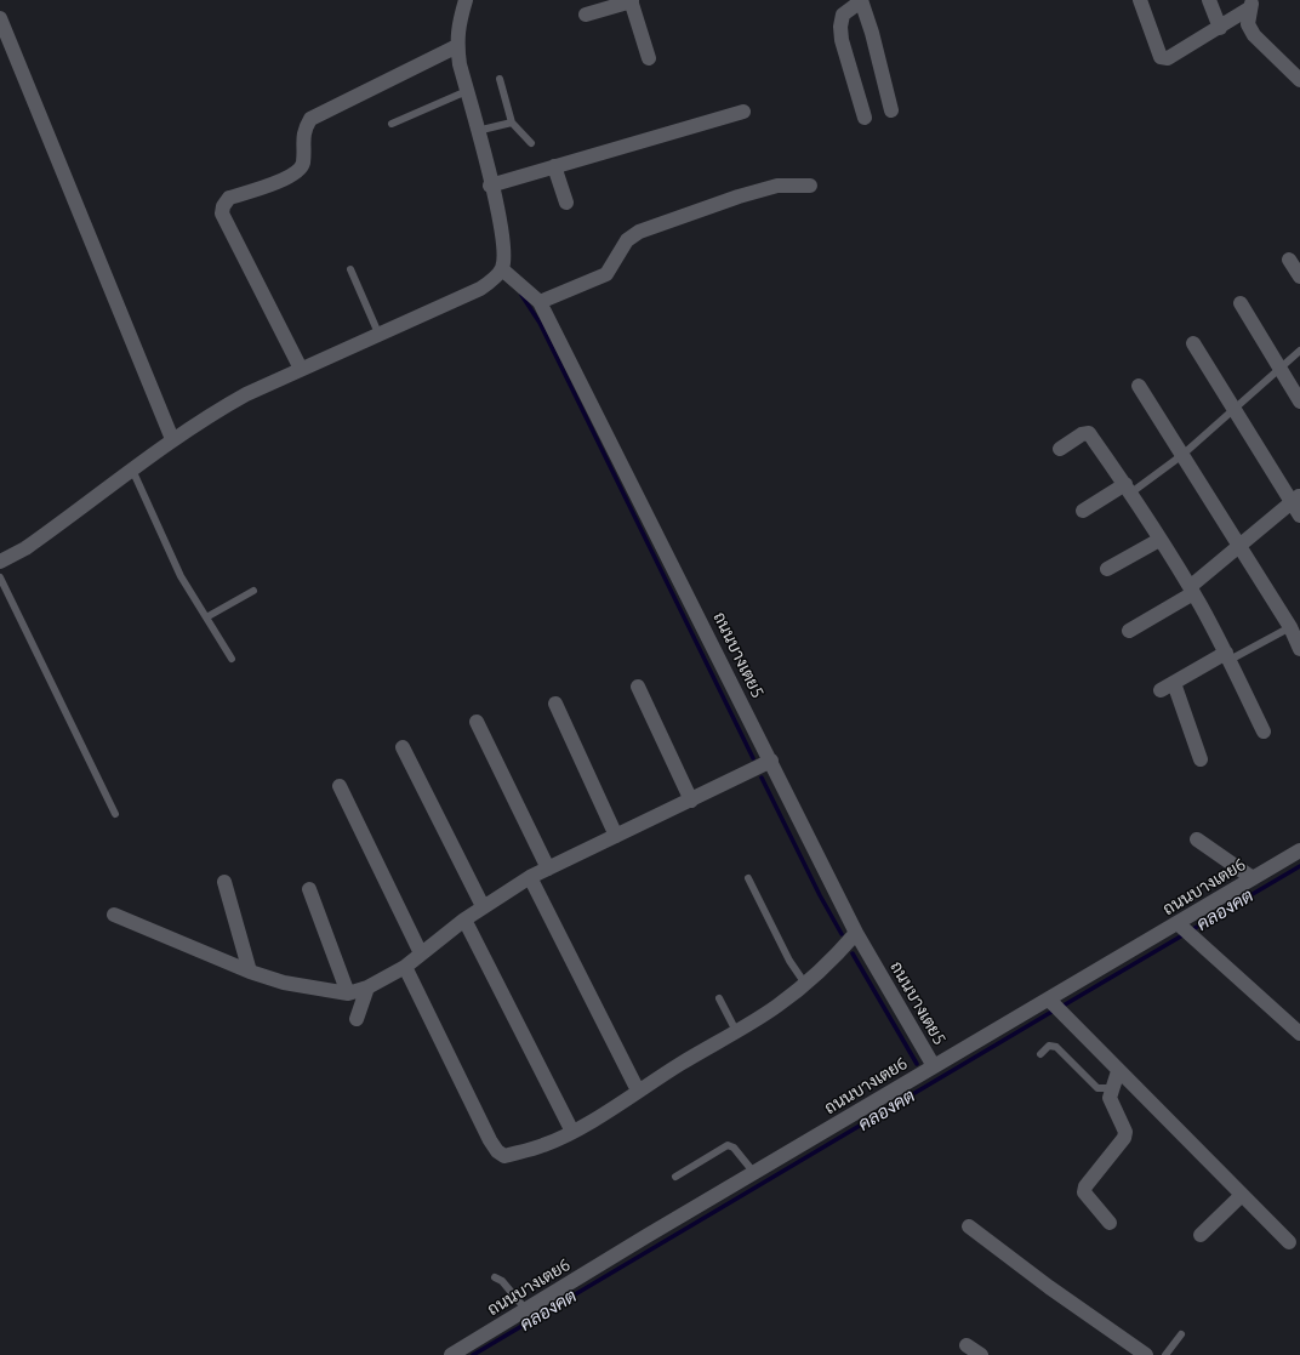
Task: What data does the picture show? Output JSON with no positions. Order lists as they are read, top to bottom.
{
  "streets": {
    "street": ["ถนนบางเตย5", "ถนนบางเตย6"]
  },
  "crossings": [
    ["ถนนบางเตย5", "ถนนบางเตย6"]
  ],
  "water": ["คลองคต"]
}
